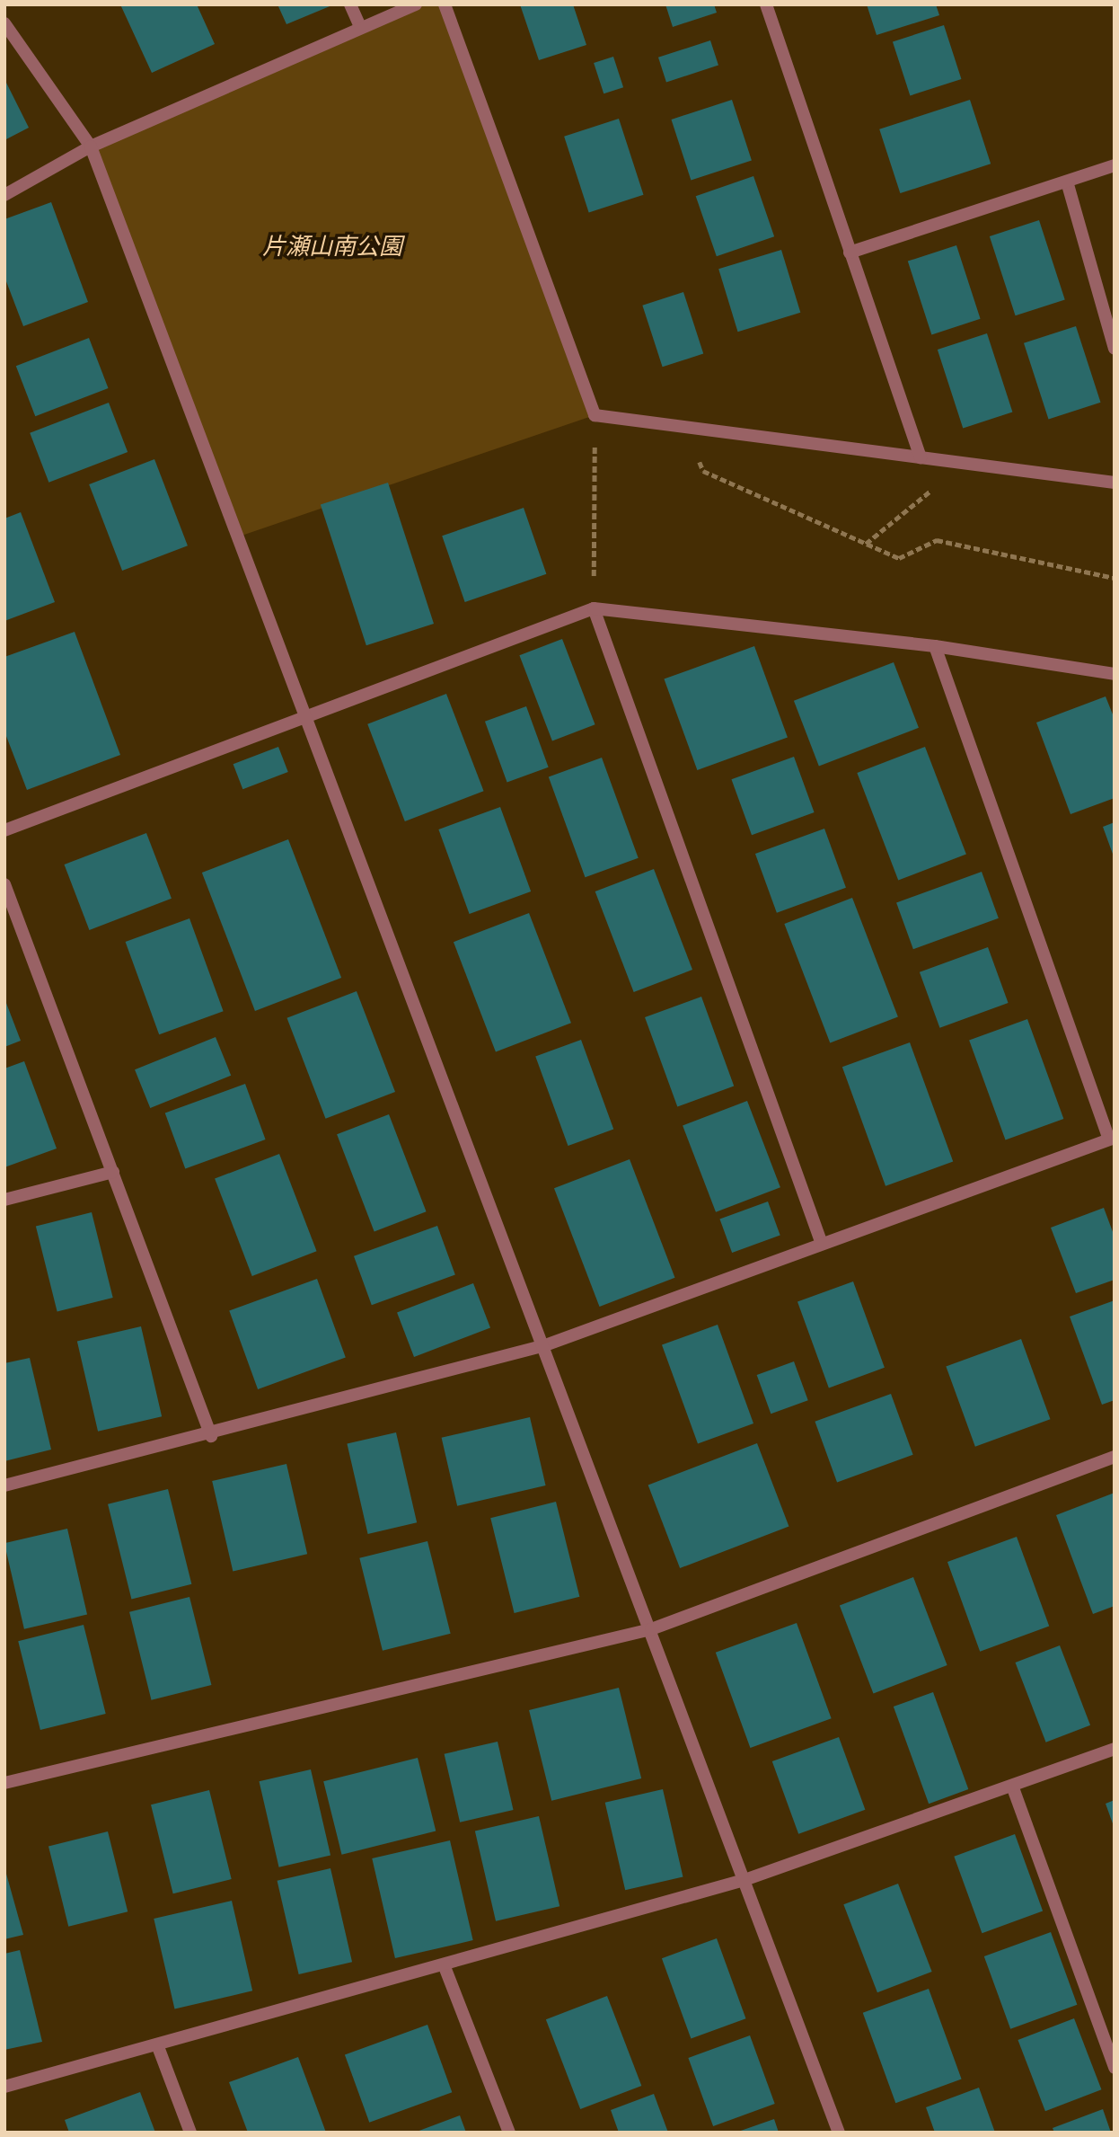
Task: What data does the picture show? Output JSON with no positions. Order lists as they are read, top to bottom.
{
  "parks": ["片瀬山南公園"]
}
